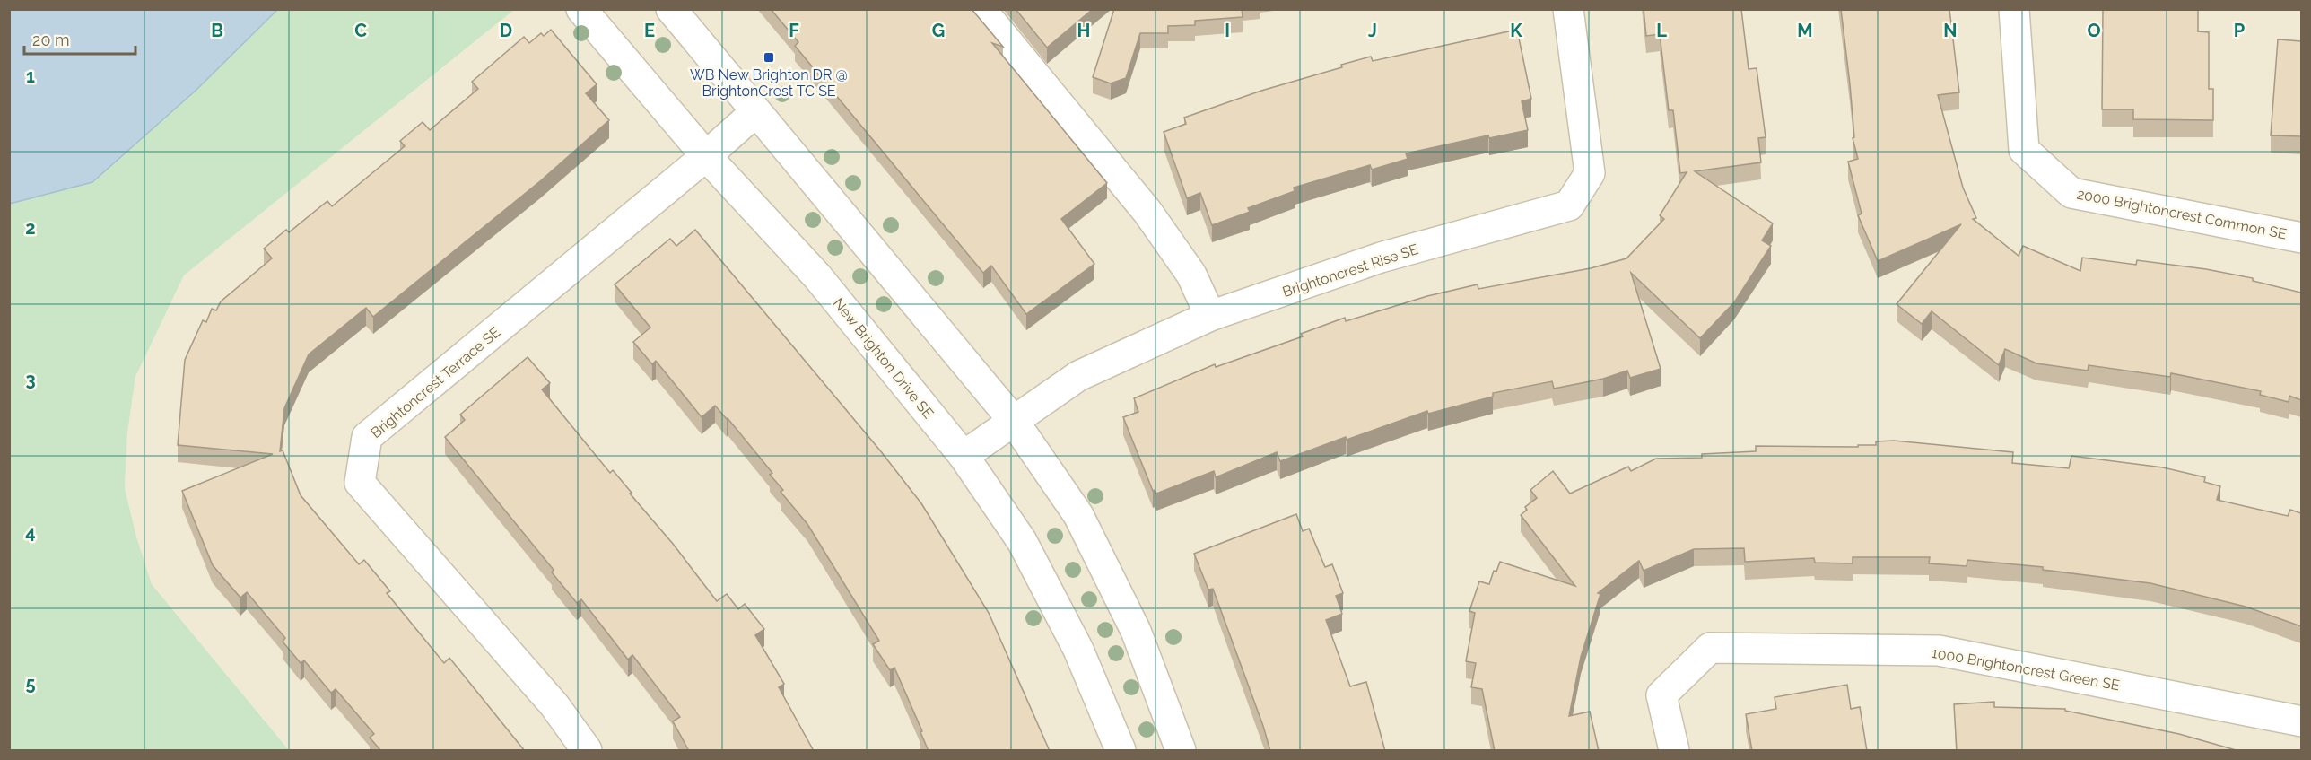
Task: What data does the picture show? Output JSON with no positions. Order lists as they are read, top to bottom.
{
  "streets": {
    "street": [
      "2000 Brightoncrest Common SE",
      "Brightoncrest Rise SE",
      "New Brighton Drive SE",
      "Brightoncrest Terrace SE",
      "1000 Brightoncrest Green SE"
    ]
  },
  "crossings": [
    ["Brightoncrest Rise SE", "New Brighton Drive SE"],
    ["New Brighton Drive SE", "Brightoncrest Terrace SE"]
  ],
  "places": {
    "transit": ["WB New Brighton DR @ BrightonCrest TC SE"]
  },
  "scale_bar": "20 m",
  "grid": {
    "columns": [
      "B",
      "C",
      "D",
      "E",
      "F",
      "G",
      "H",
      "I",
      "J",
      "K",
      "L",
      "M",
      "N",
      "O",
      "P"
    ],
    "rows": [
      "1",
      "2",
      "3",
      "4",
      "5"
    ]
  }
}
